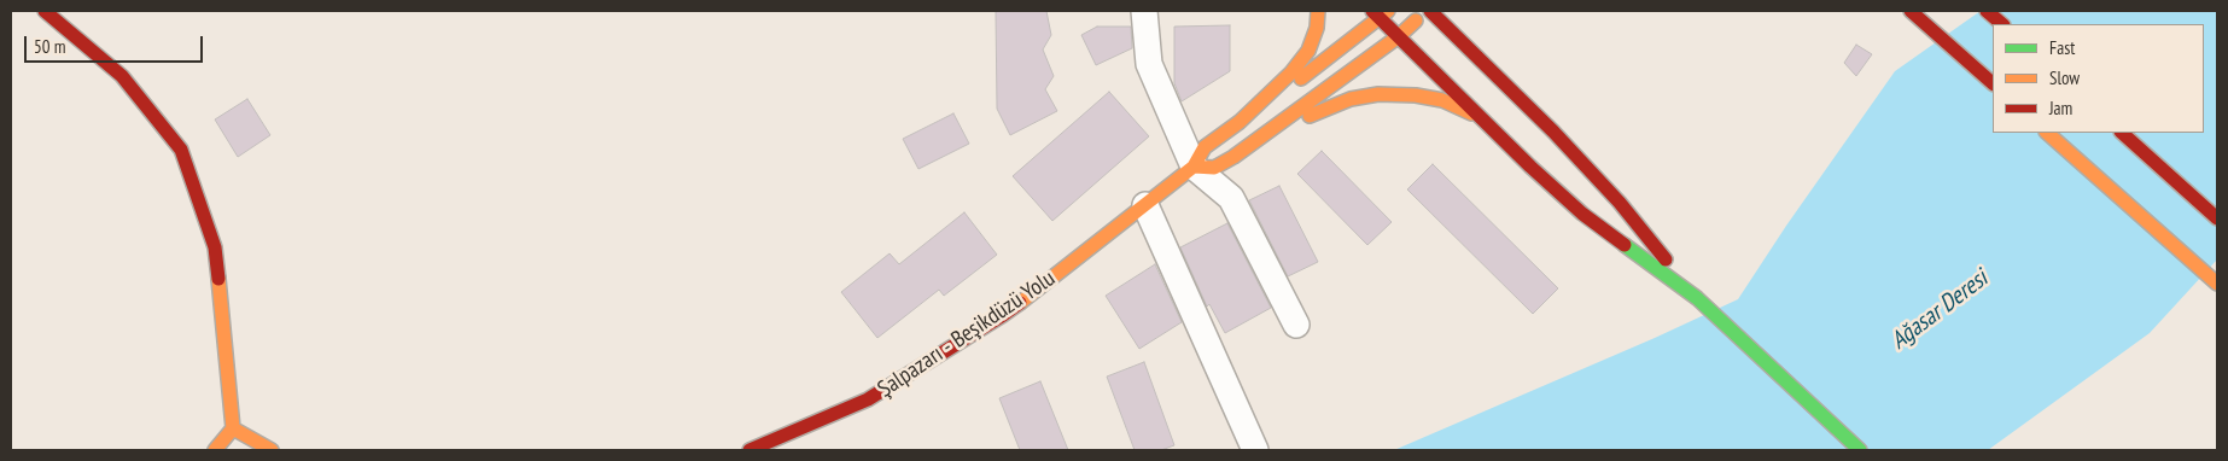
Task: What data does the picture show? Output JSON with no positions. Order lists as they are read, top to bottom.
{
  "streets": {
    "main road": ["Şalpazarı - Beşikdüzü Yolu"]
  },
  "water": ["Ağasar Deresi"],
  "legend": ["Fast", "Slow", "Jam"],
  "scale_bar": "50 m"
}
